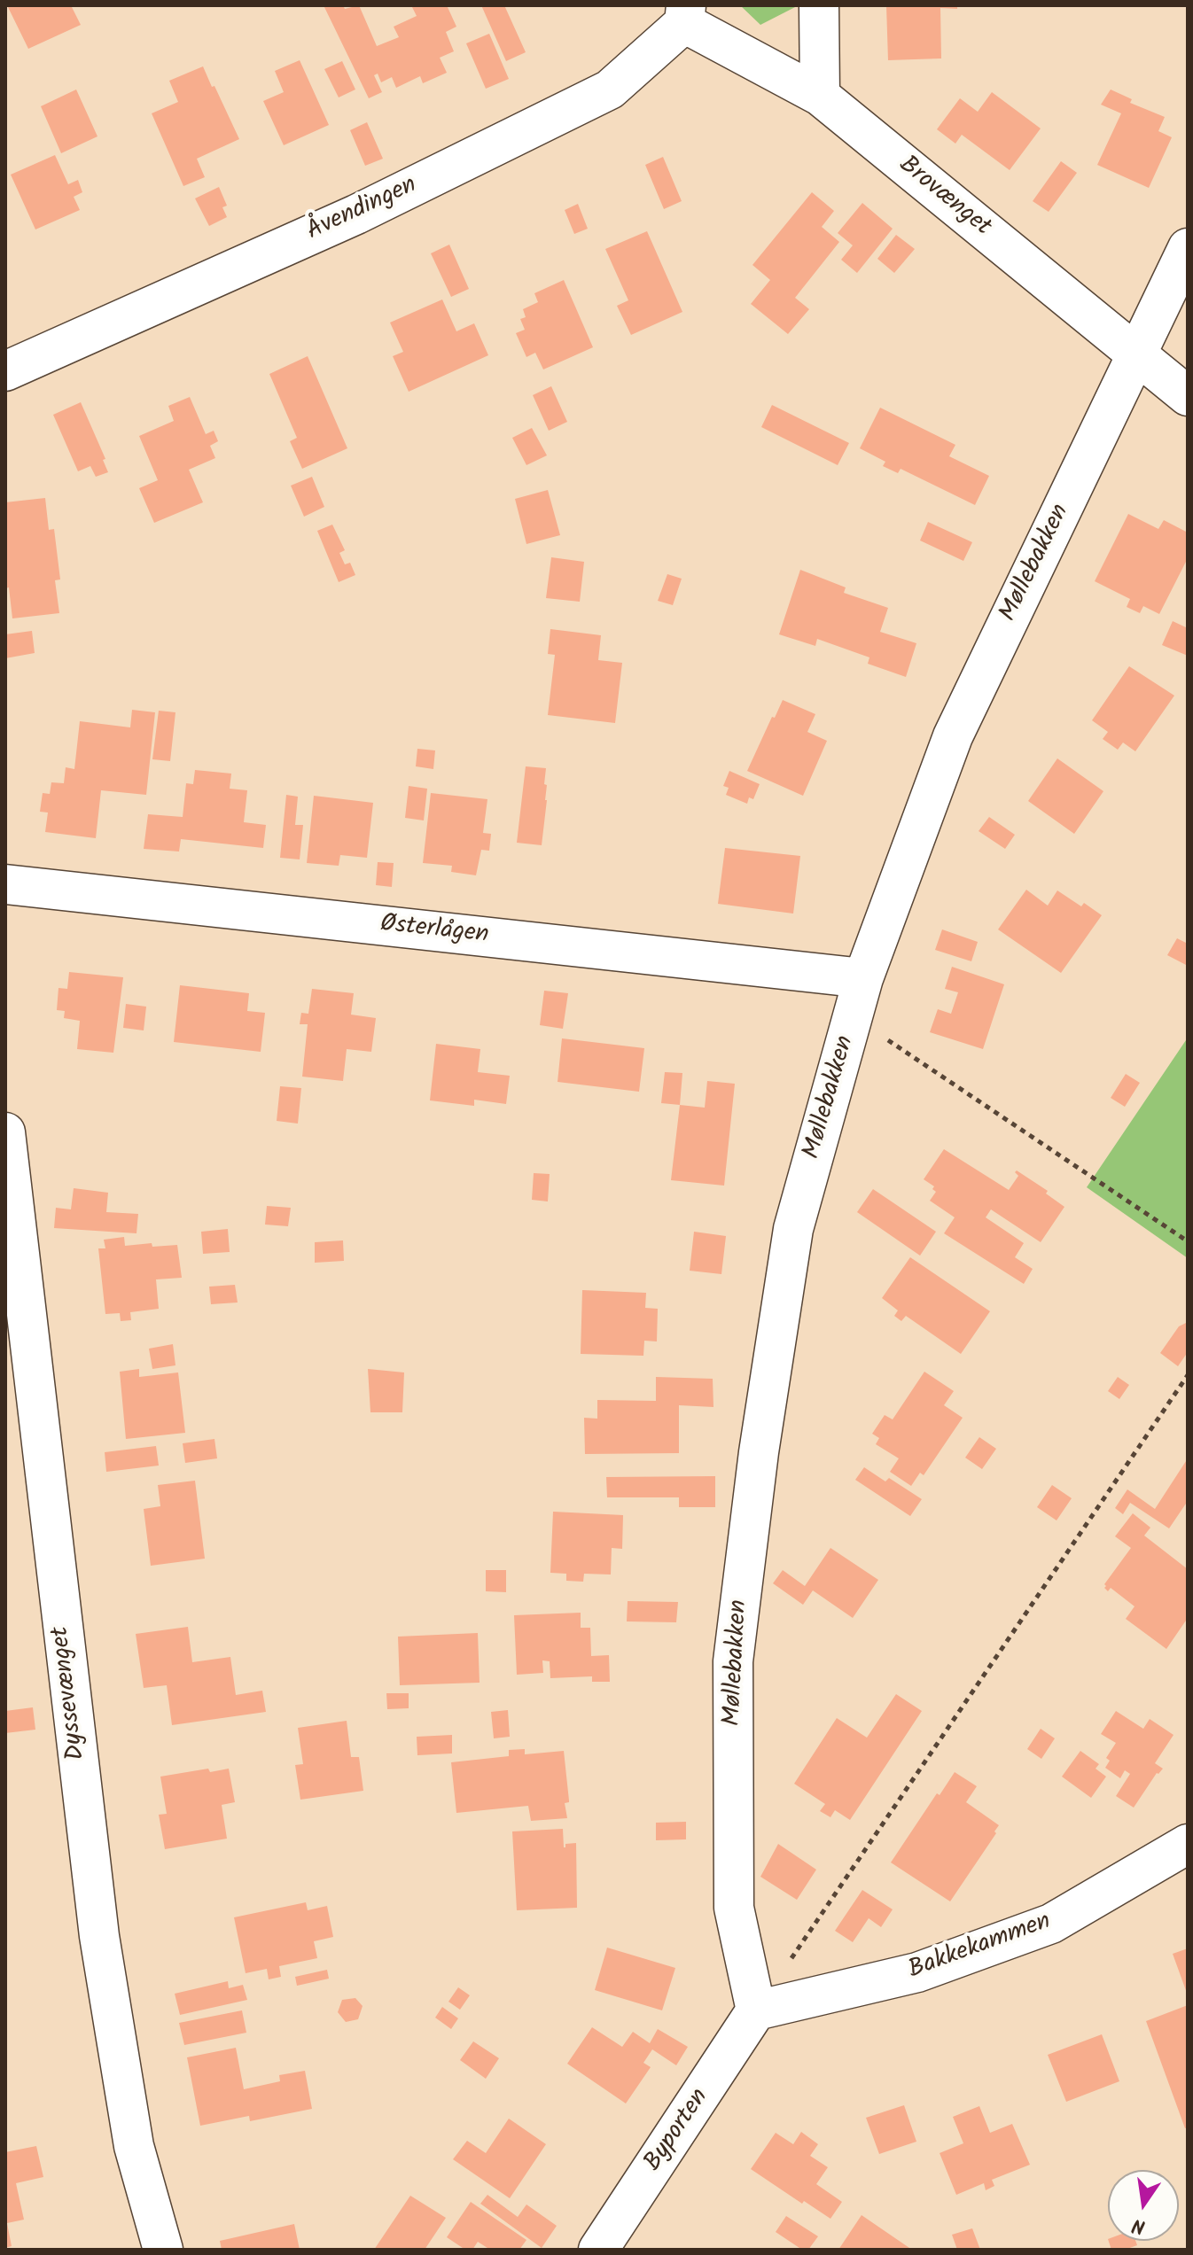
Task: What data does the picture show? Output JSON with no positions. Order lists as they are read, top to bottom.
{
  "streets": {
    "street": [
      "Brovænget",
      "Åvendingen",
      "Møllebakken",
      "Østerlågen",
      "Dyssevænget",
      "Bakkekammen",
      "Byporten"
    ]
  },
  "crossings": [
    ["Brovænget", "Åvendingen"],
    ["Brovænget", "Møllebakken"],
    ["Møllebakken", "Østerlågen"],
    ["Møllebakken", "Bakkekammen"],
    ["Møllebakken", "Byporten"],
    ["Bakkekammen", "Byporten"]
  ],
  "north": "bottom"
}
